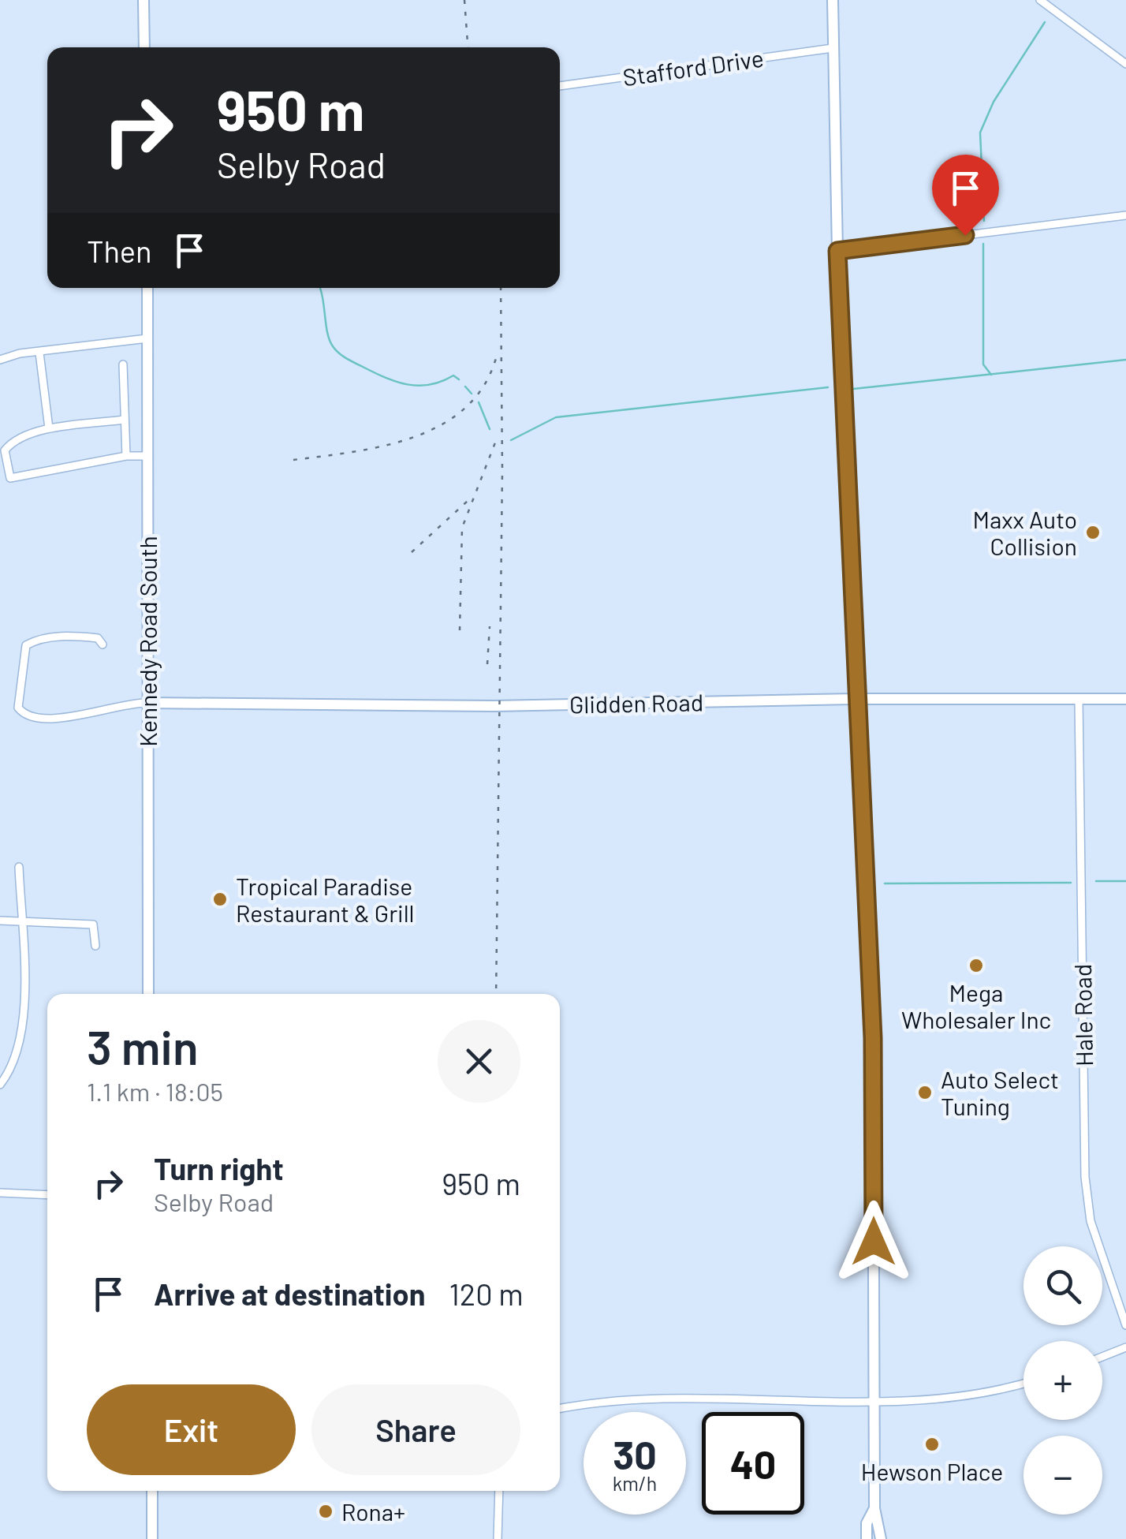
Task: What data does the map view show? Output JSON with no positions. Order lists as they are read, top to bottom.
{
  "streets": {
    "street": [
      "Stafford Drive",
      "Kennedy Road South",
      "Glidden Road",
      "Hale Road"
    ]
  },
  "crossings": [
    ["Kennedy Road South", "Glidden Road"],
    ["Glidden Road", "Hale Road"]
  ],
  "places": [
    "Maxx Auto Collision",
    "Tropical Paradise Restaurant & Grill",
    "Mega Wholesaler Inc",
    "Auto Select Tuning",
    "Hewson Place",
    "Rona+"
  ],
  "page": {
    "turn": ["950 m", "Selby Road"],
    "then": "Then",
    "heading": ["3 min", "1.1 km · 18:05"],
    "list": [
      {
        "name": "Turn right",
        "note": "Selby Road",
        "value": "950 m"
      },
      {
        "name": "Arrive at destination",
        "value": "120 m"
      }
    ],
    "map_buttons": ["+", "−"],
    "buttons": ["Exit", "Share"],
    "speed": "30 km/h",
    "limit": "40"
  }
}
